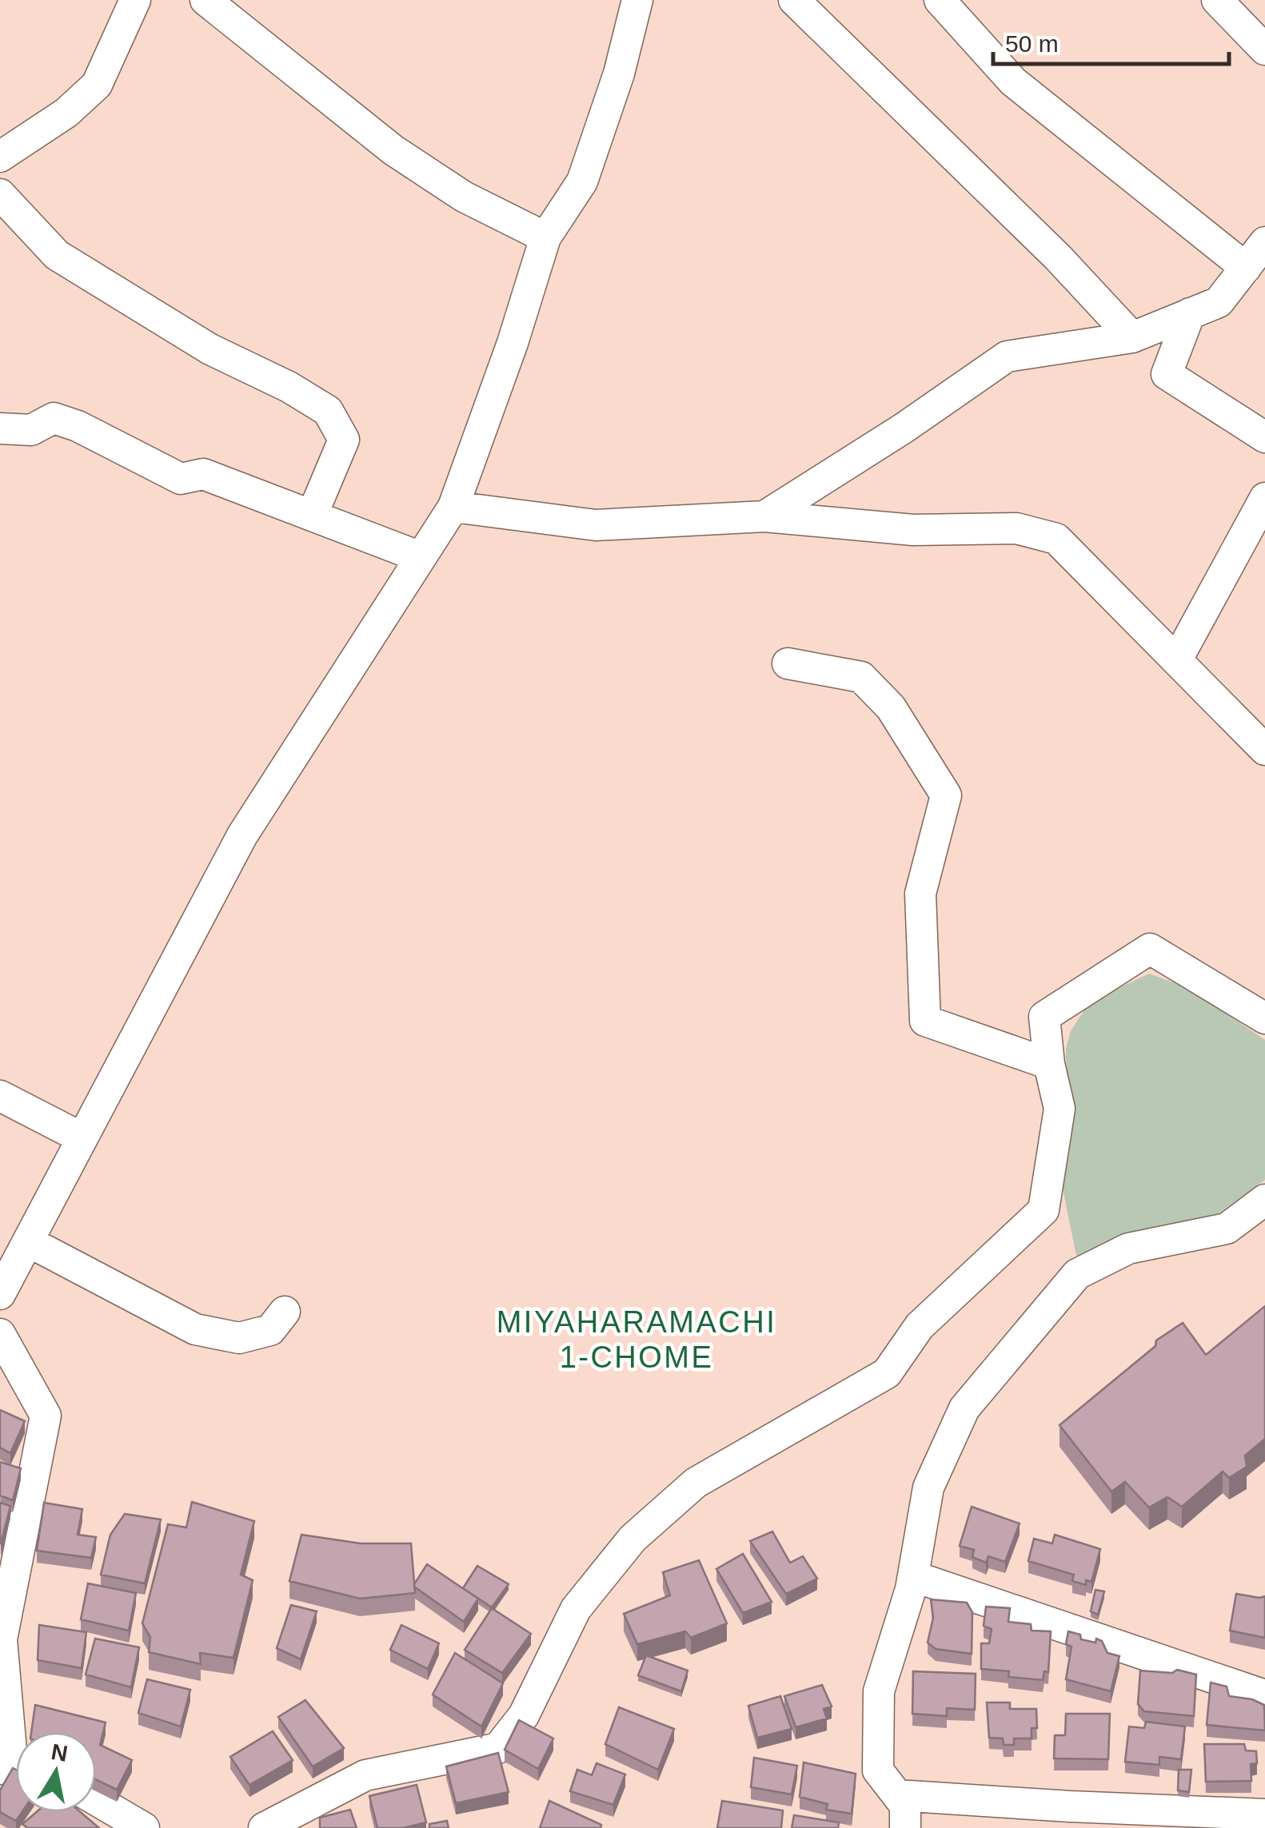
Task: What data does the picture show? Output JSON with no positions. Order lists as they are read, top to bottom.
{
  "districts": ["MIYAHARAMACHI 1-CHOME"],
  "scale_bar": "50 m",
  "north": "top"
}
